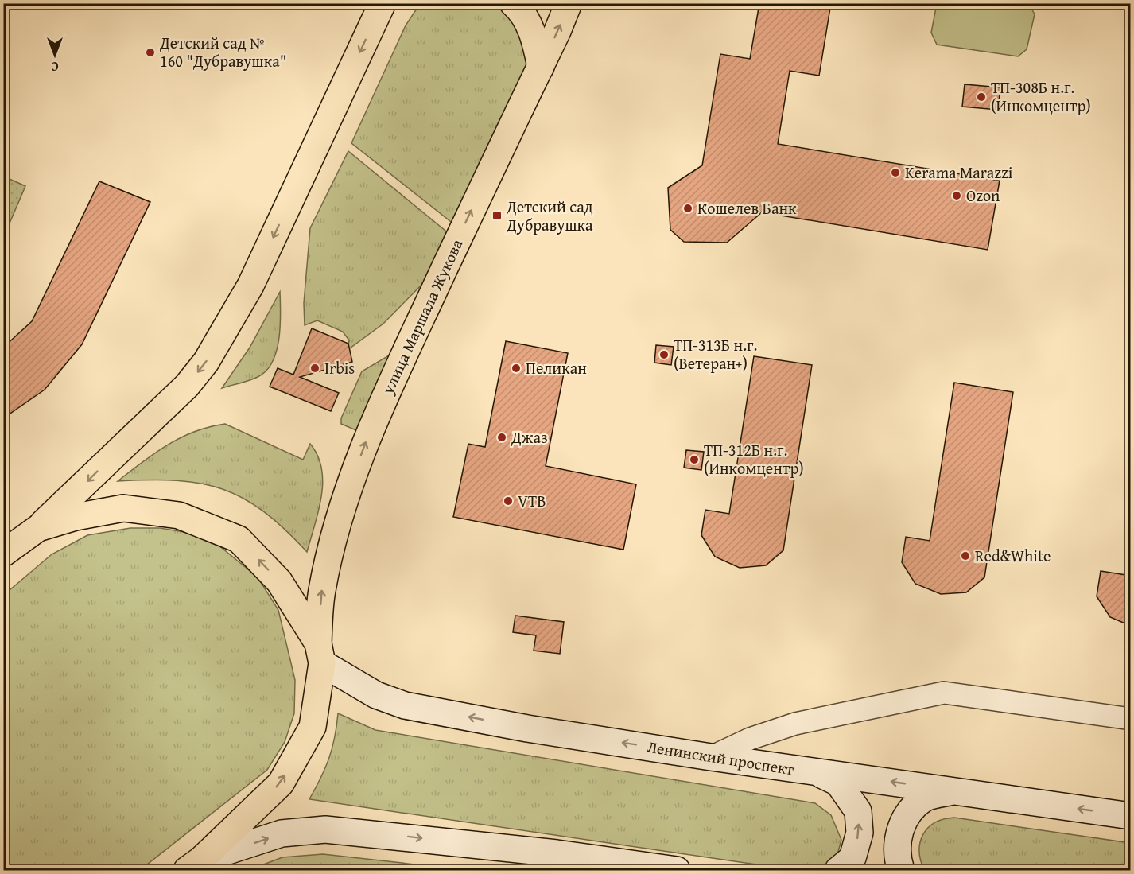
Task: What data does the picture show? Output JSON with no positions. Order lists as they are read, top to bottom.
{
  "streets": {
    "main road": ["улица Маршала Жукова", "Ленинский проспект"]
  },
  "crossings": [
    ["улица Маршала Жукова", "Ленинский проспект"]
  ],
  "places": {
    "other": [
      "Детский сад № 160 \"Дубравушка\"",
      "ТП-308Б н.г. (Инкомцентр)",
      "Kerama Marazzi",
      "Ozon",
      "Кошелев Банк",
      "ТП-313Б н.г. (Ветеран+)",
      "Irbis",
      "Пеликан",
      "Джаз",
      "ТП-312Б н.г. (Инкомцентр)",
      "VTB",
      "Red&White"
    ],
    "transit": ["Детский сад Дубравушка"]
  },
  "north": "bottom"
}
